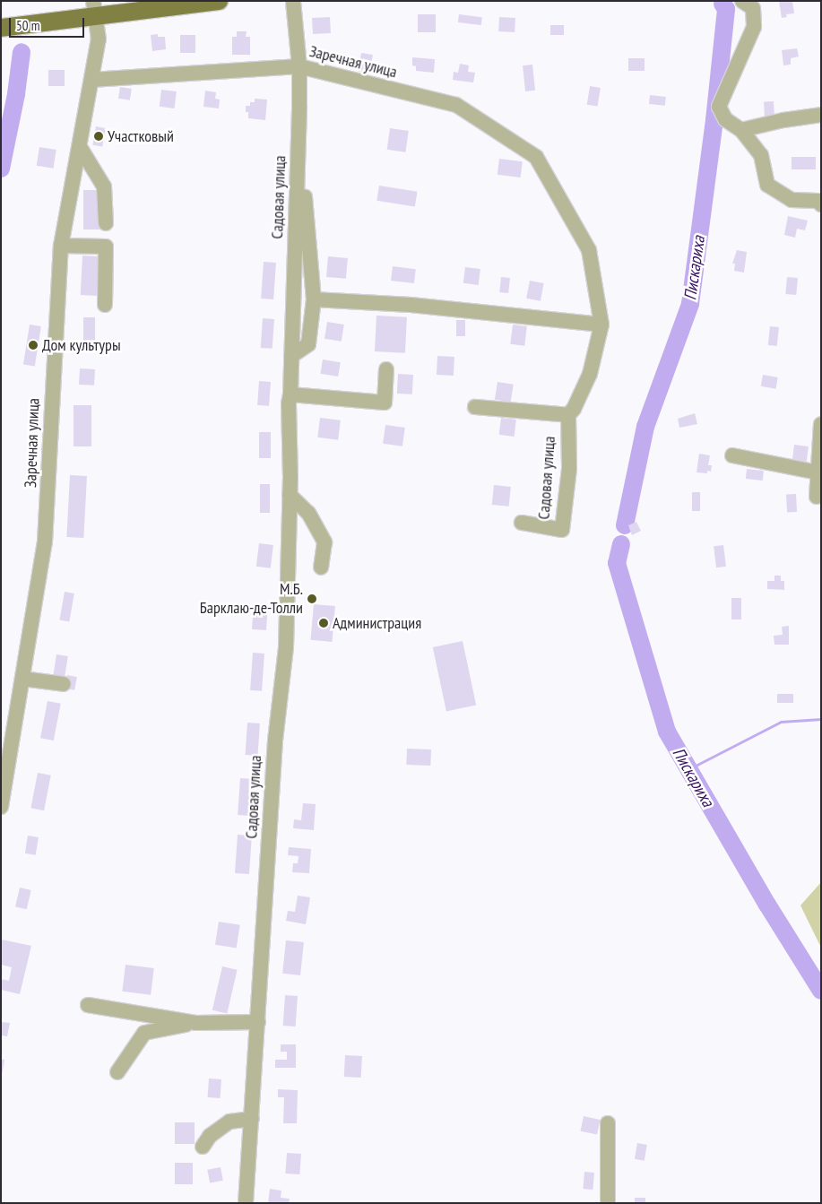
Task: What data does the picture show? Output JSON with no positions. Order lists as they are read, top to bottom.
{
  "streets": {
    "street": ["Заречная улица", "Садовая улица"]
  },
  "crossings": [
    ["Заречная улица", "Садовая улица"]
  ],
  "water": ["Пискариха"],
  "places": [
    "Участковый",
    "Дом культуры",
    "М.Б. Барклаю-де-Толли",
    "Администрация"
  ],
  "scale_bar": "50 m"
}
